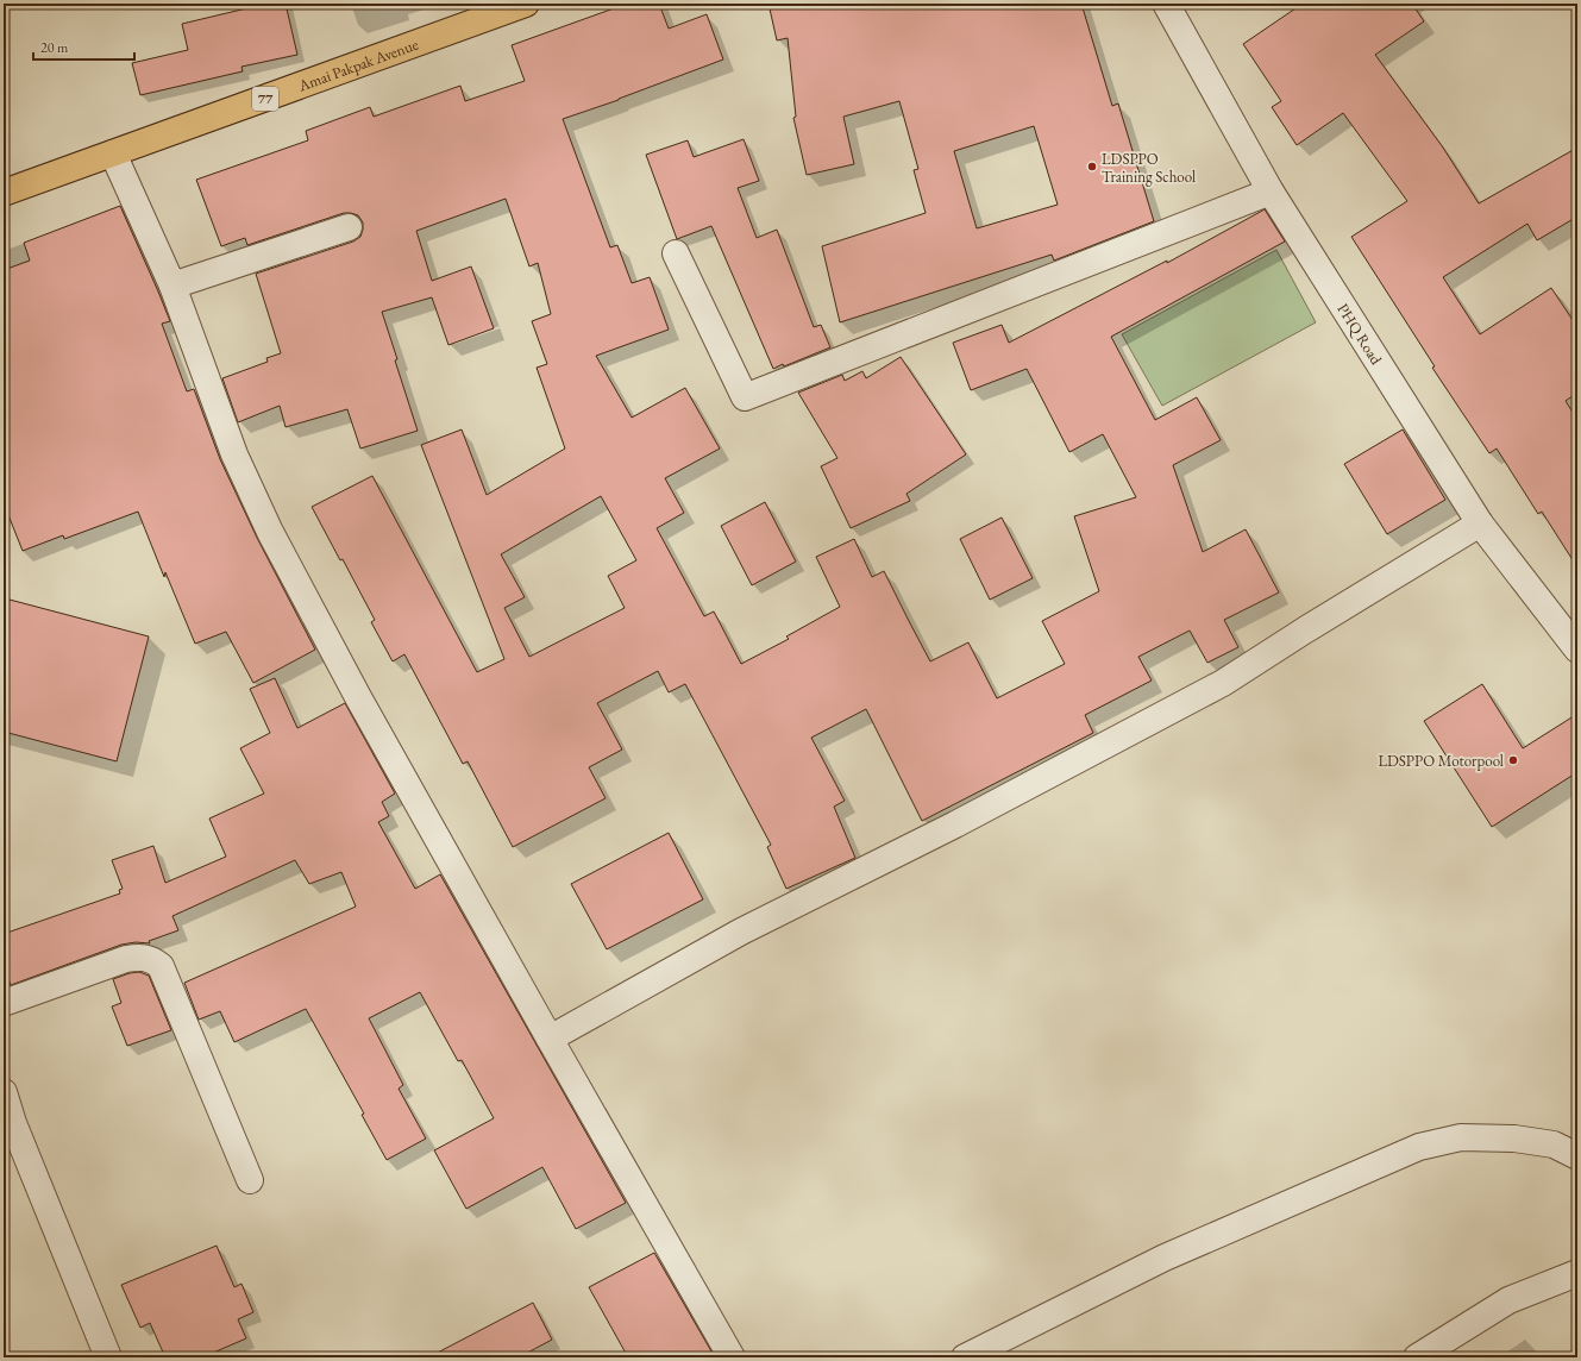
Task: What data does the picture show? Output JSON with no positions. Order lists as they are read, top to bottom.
{
  "streets": {
    "highway": ["Amai Pakpak Avenue", "77"],
    "street": ["PHQ Road"]
  },
  "places": ["LDSPPO Training School", "LDSPPO Motorpool"],
  "scale_bar": "20 m"
}
